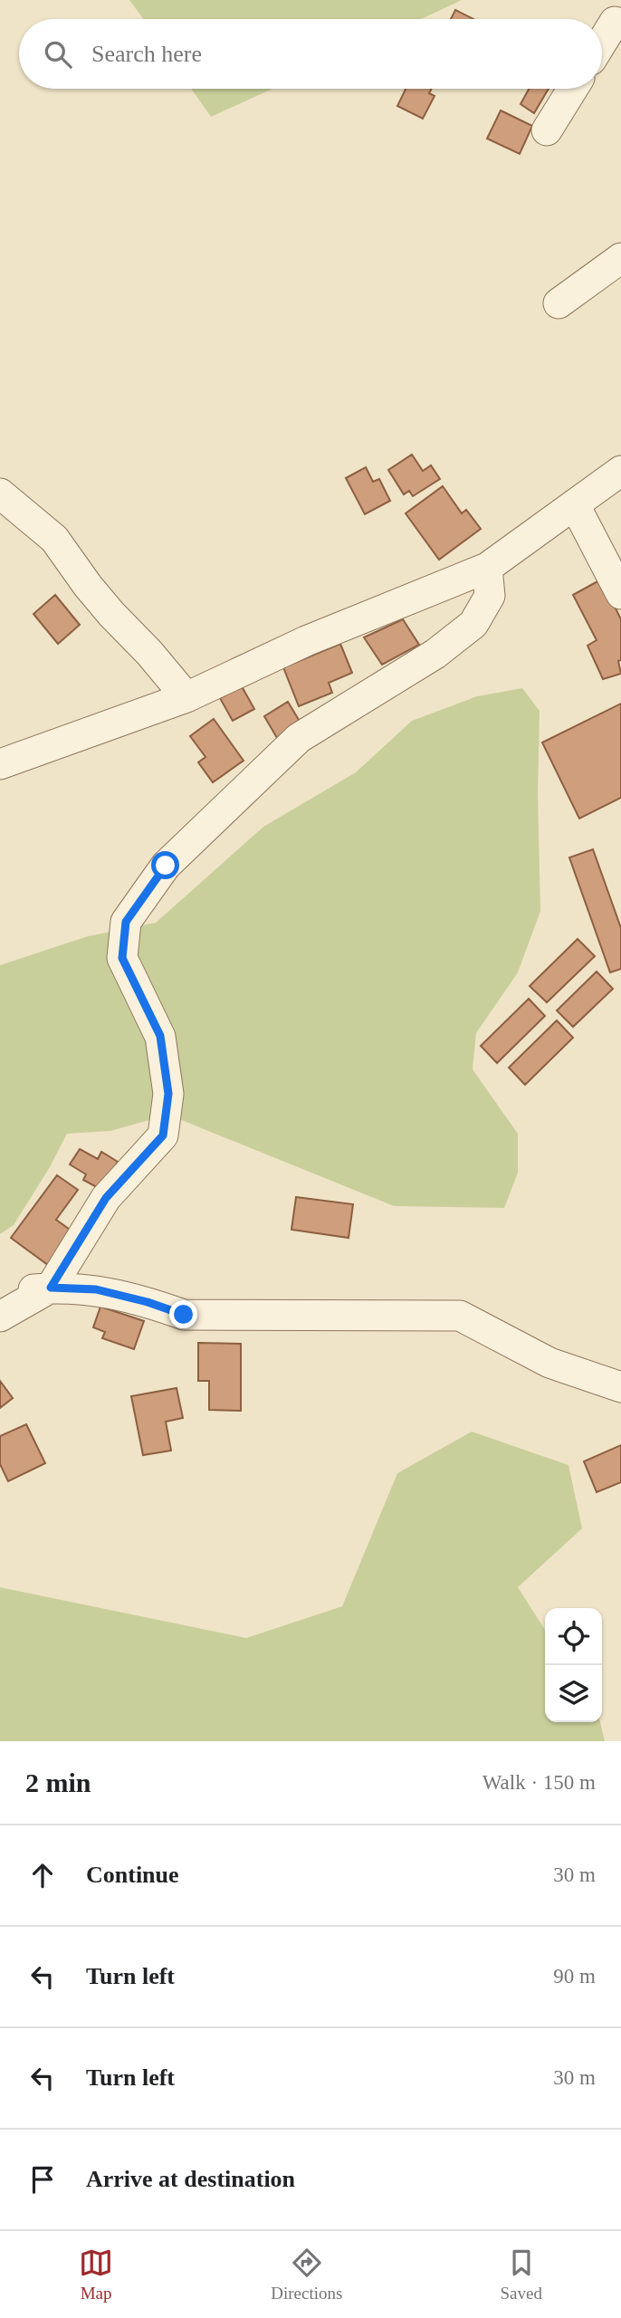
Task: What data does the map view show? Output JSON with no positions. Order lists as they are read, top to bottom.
{
  "page": {
    "search": "Search here",
    "heading": ["2 min", "Walk · 150 m"],
    "list": [
      ["Continue", "30 m"],
      ["Turn left", "90 m"],
      ["Turn left", "30 m"],
      "Arrive at destination"
    ],
    "nav": ["Map", "Directions", "Saved"]
  }
}
